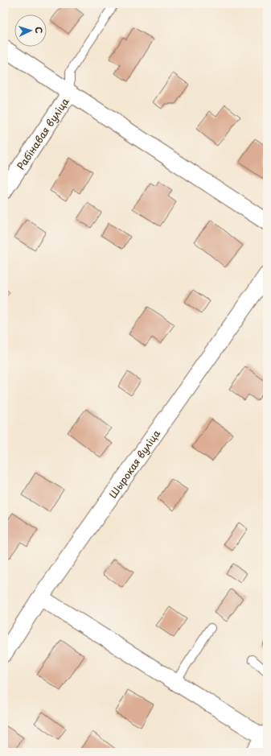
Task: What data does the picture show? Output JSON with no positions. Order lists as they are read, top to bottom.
{
  "streets": {
    "street": ["Рабінавая вуліца", "Шырокая вуліца"]
  },
  "north": "right"
}
